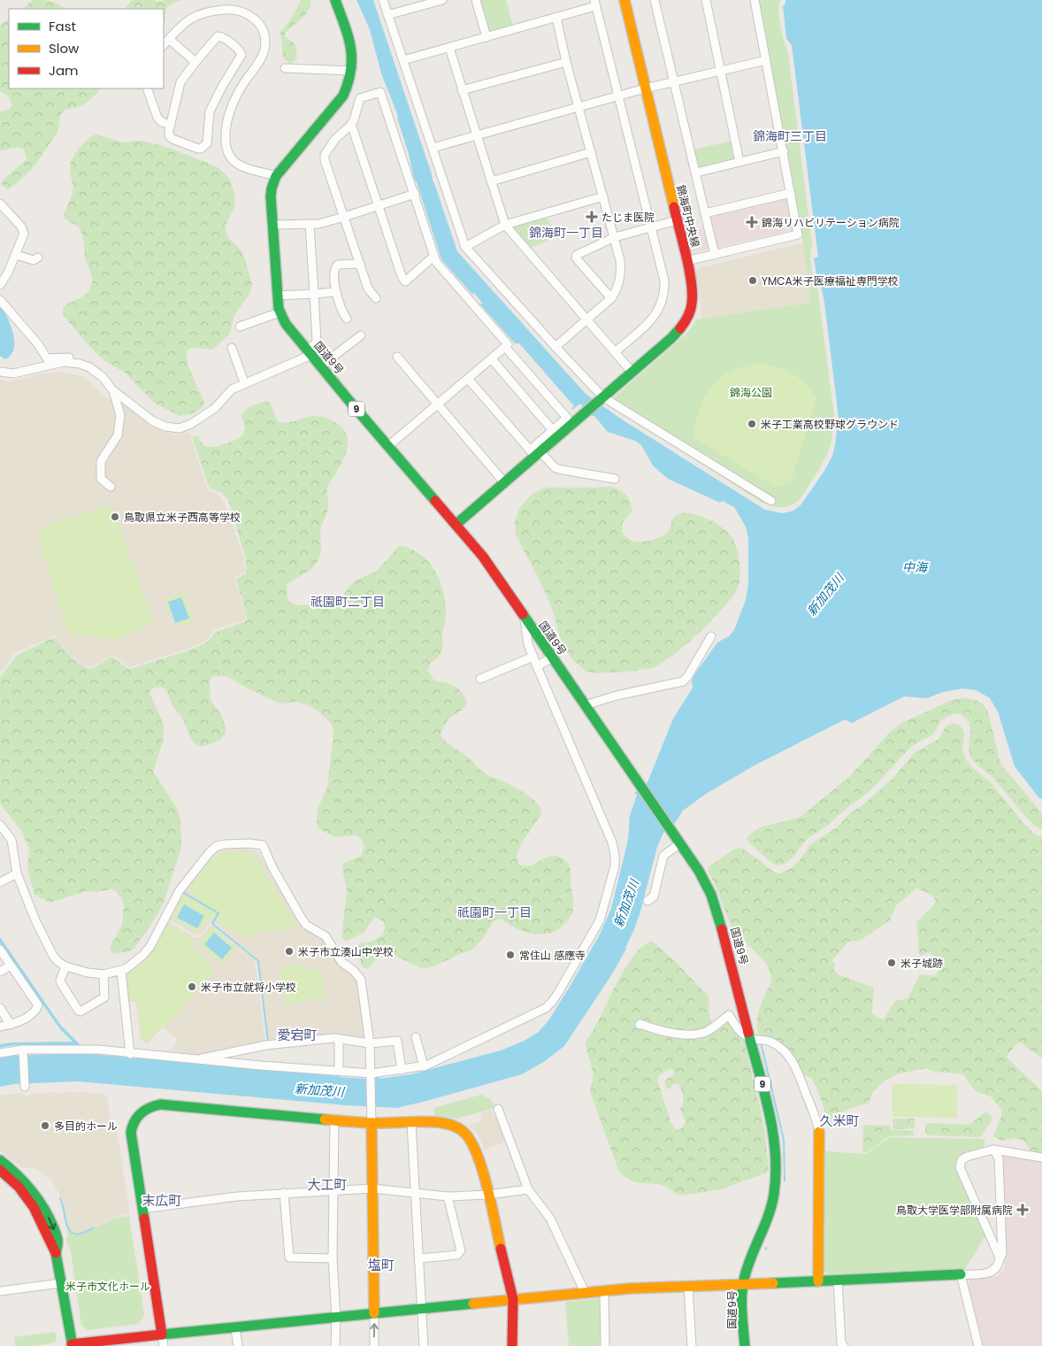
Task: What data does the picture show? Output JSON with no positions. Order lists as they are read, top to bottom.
{
  "streets": {
    "main road": ["錦海町中央線", "国道9号", "9"]
  },
  "crossings": [
    ["錦海町中央線", "国道9号"]
  ],
  "districts": [
    "錦海町三丁目",
    "錦海町一丁目",
    "祇園町二丁目",
    "祇園町一丁目",
    "愛宕町",
    "久米町",
    "大工町",
    "末広町",
    "塩町"
  ],
  "water": ["中海", "新加茂川"],
  "parks": ["錦海公園", "米子市文化ホール"],
  "places": {
    "health": ["たじま医院", "錦海リハビリテーション病院", "鳥取大学医学部附属病院"],
    "other": [
      "YMCA米子医療福祉専門学校",
      "米子工業高校野球グラウンド",
      "鳥取県立米子西高等学校",
      "米子市立湊山中学校",
      "常住山 感應寺",
      "米子城跡",
      "米子市立就将小学校",
      "多目的ホール"
    ]
  },
  "legend": ["Fast", "Slow", "Jam"]
}
